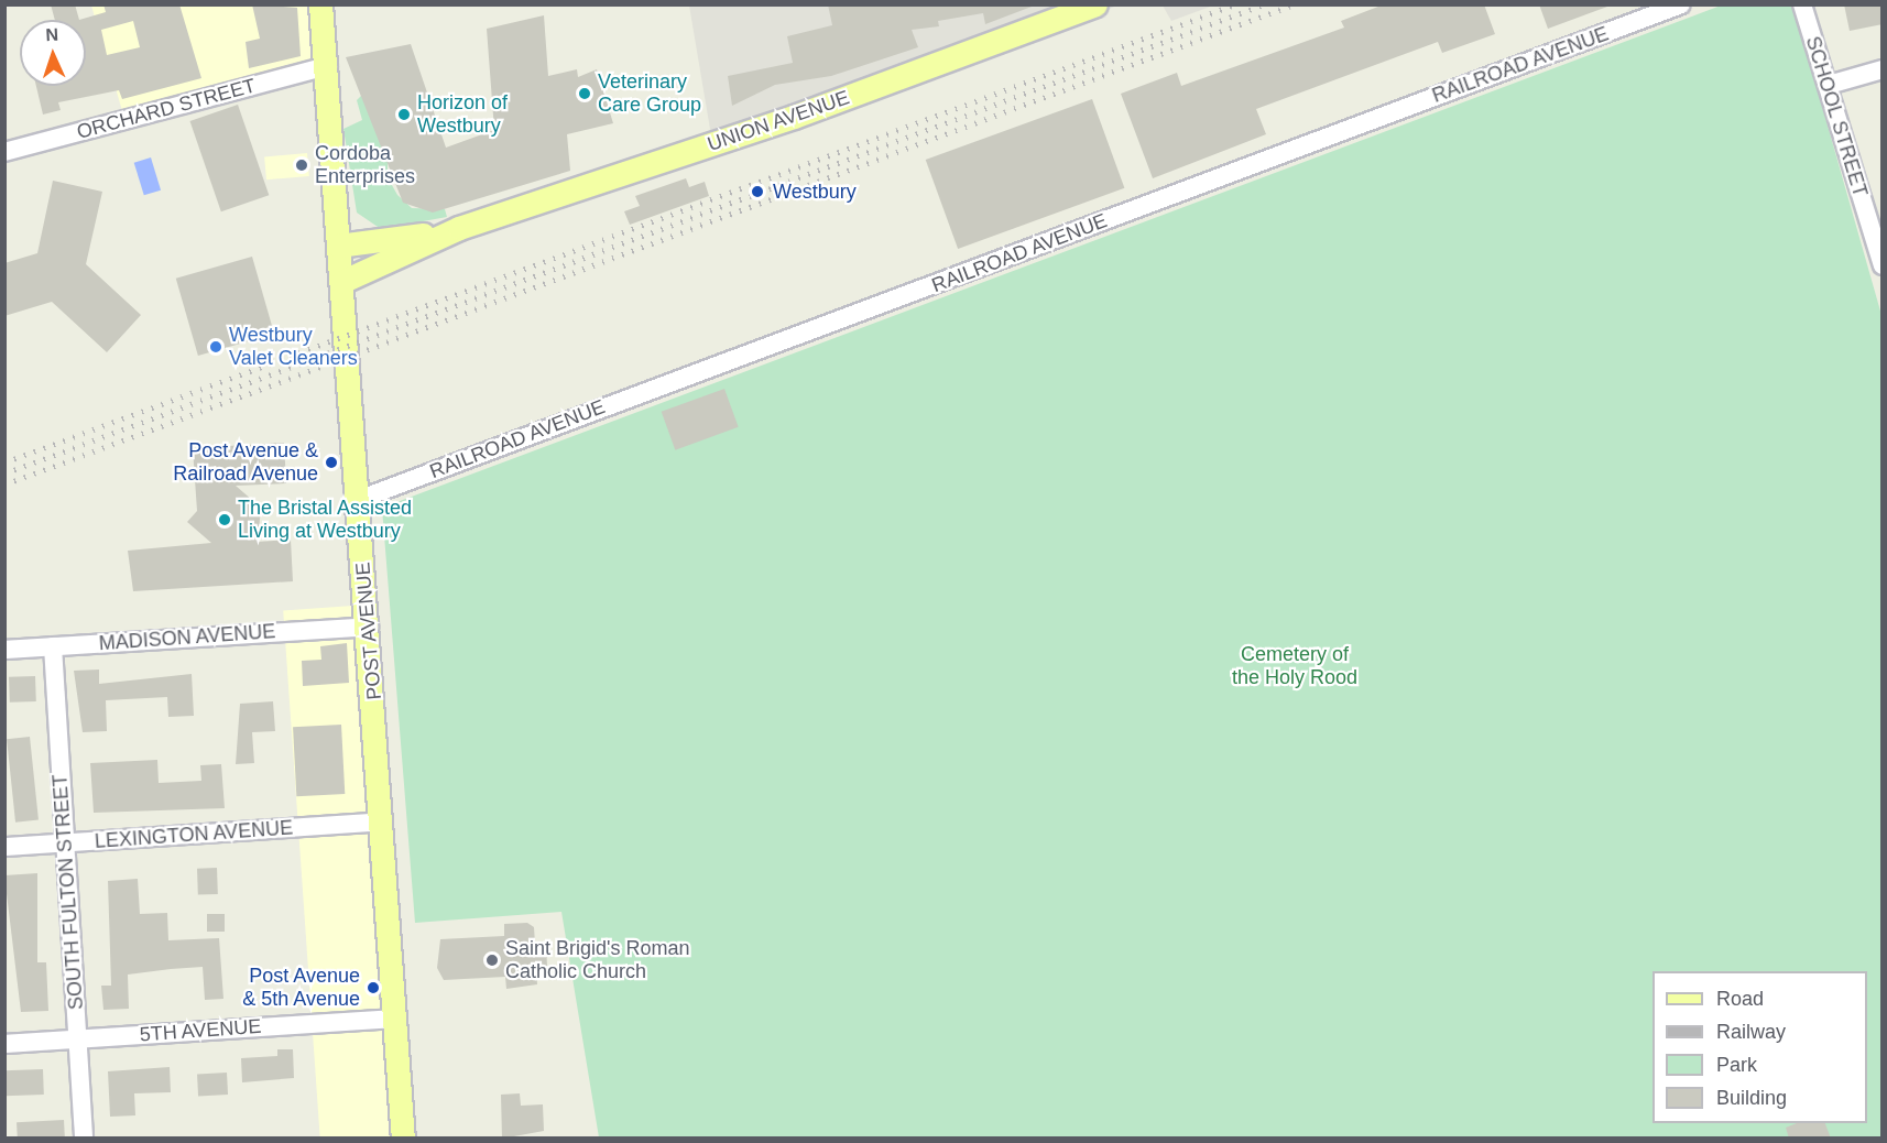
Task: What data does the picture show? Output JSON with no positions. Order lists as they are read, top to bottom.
{
  "streets": {
    "main road": ["UNION AVENUE", "POST AVENUE"],
    "street": [
      "RAILROAD AVENUE",
      "ORCHARD STREET",
      "SCHOOL STREET",
      "MADISON AVENUE",
      "LEXINGTON AVENUE",
      "SOUTH FULTON STREET",
      "5TH AVENUE"
    ]
  },
  "crossings": [
    ["RAILROAD AVENUE", "POST AVENUE"],
    ["ORCHARD STREET", "POST AVENUE"],
    ["UNION AVENUE", "POST AVENUE"],
    ["POST AVENUE", "MADISON AVENUE"],
    ["POST AVENUE", "LEXINGTON AVENUE"],
    ["POST AVENUE", "5TH AVENUE"],
    ["MADISON AVENUE", "SOUTH FULTON STREET"],
    ["LEXINGTON AVENUE", "SOUTH FULTON STREET"],
    ["SOUTH FULTON STREET", "5TH AVENUE"]
  ],
  "parks": ["Cemetery of the Holy Rood"],
  "places": [
    "Veterinary Care Group",
    "Horizon of Westbury",
    "Cordoba Enterprises",
    "Westbury",
    "Westbury Valet Cleaners",
    "Post Avenue & Railroad Avenue",
    "The Bristal Assisted Living at Westbury",
    "Saint Brigid's Roman Catholic Church",
    "Post Avenue & 5th Avenue"
  ],
  "legend": [
    "Road",
    "Railway",
    "Park",
    "Building"
  ],
  "north": "top"
}
